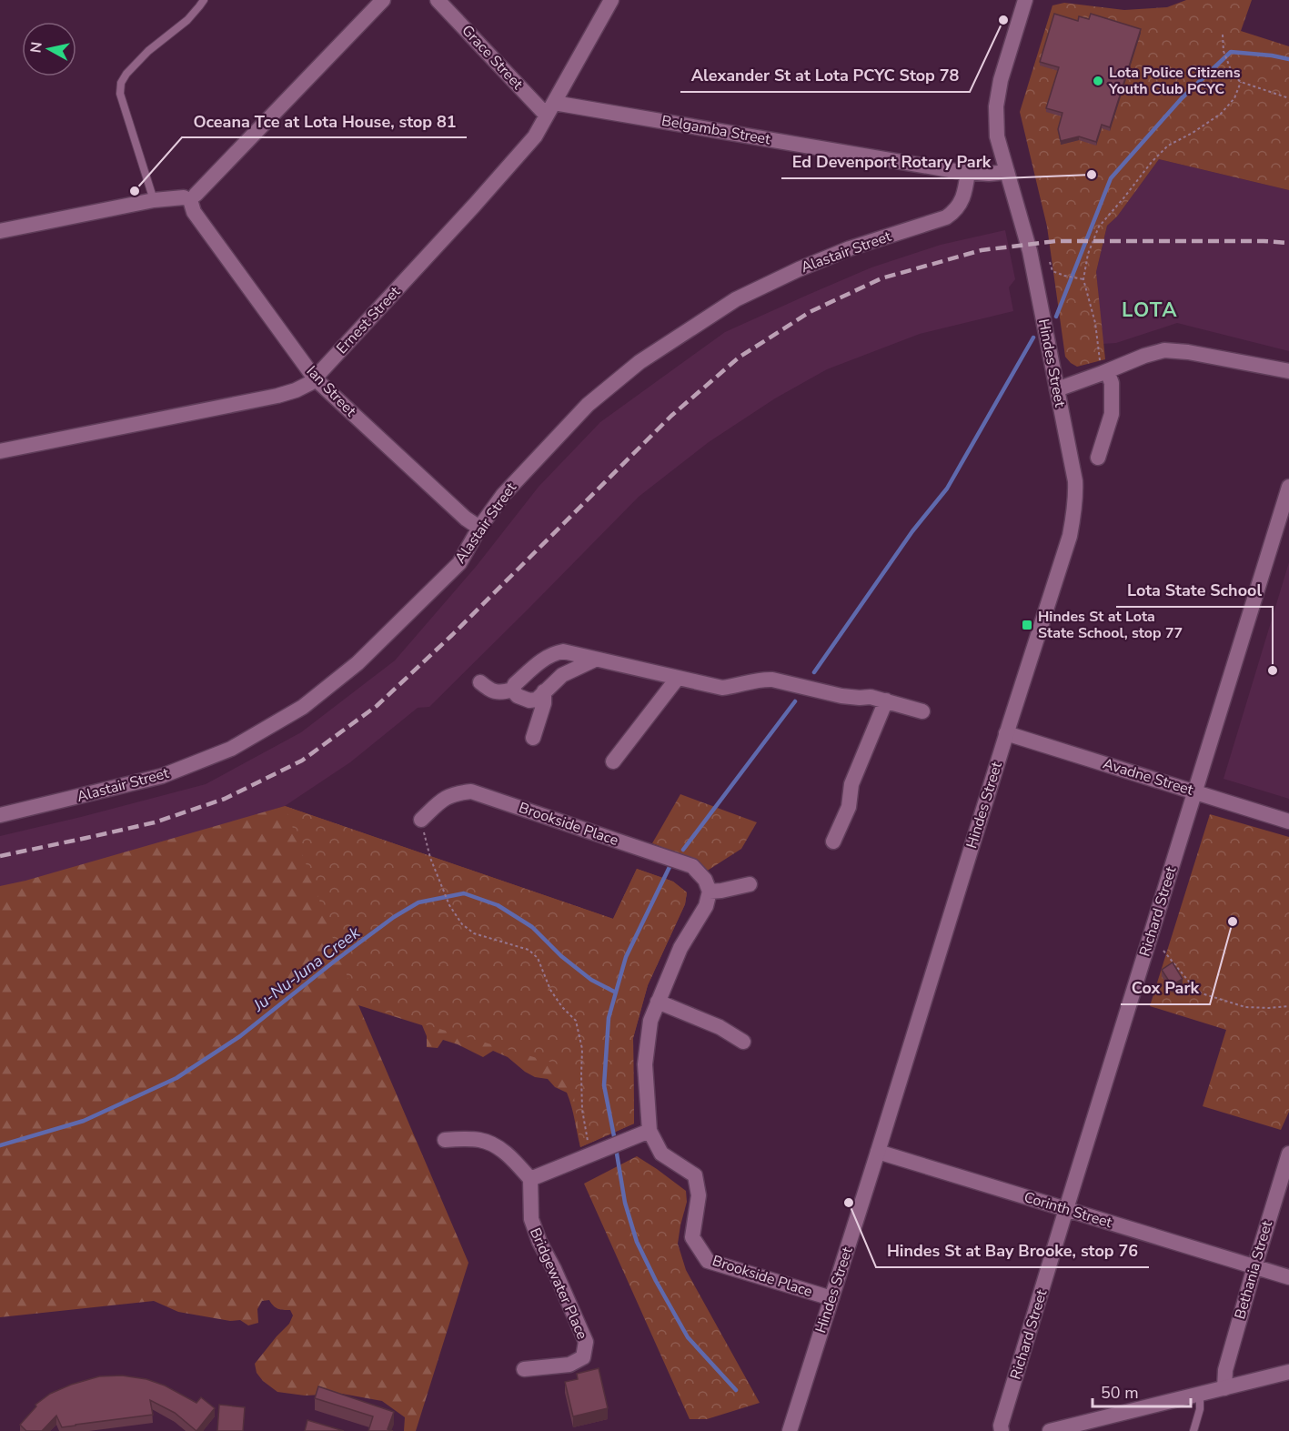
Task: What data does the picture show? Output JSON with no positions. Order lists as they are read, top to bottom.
{
  "streets": {
    "street": [
      "Grace Street",
      "Belgamba Street",
      "Alastair Street",
      "Ernest Street",
      "Hindes Street",
      "Ian Street",
      "Avadne Street",
      "Brookside Place",
      "Richard Street",
      "Corinth Street",
      "Bethania Street",
      "Bridgewater Place"
    ]
  },
  "crossings": [
    ["Grace Street", "Belgamba Street"],
    ["Grace Street", "Ernest Street"],
    ["Belgamba Street", "Alastair Street"],
    ["Belgamba Street", "Ernest Street"],
    ["Belgamba Street", "Hindes Street"],
    ["Alastair Street", "Ian Street"],
    ["Ernest Street", "Ian Street"],
    ["Hindes Street", "Avadne Street"],
    ["Hindes Street", "Brookside Place"],
    ["Hindes Street", "Corinth Street"],
    ["Avadne Street", "Richard Street"],
    ["Richard Street", "Corinth Street"],
    ["Corinth Street", "Bethania Street"]
  ],
  "districts": ["LOTA"],
  "water": ["Ju-Nu-Juna Creek"],
  "places": {
    "other": [
      "Alexander St at Lota PCYC Stop 78",
      "Lota Police Citizens Youth Club PCYC",
      "Ed Devenport Rotary Park",
      "Oceana Tce at Lota House, stop 81",
      "Lota State School",
      "Cox Park",
      "Hindes St at Bay Brooke, stop 76"
    ],
    "transit": ["Hindes St at Lota State School, stop 77"]
  },
  "scale_bar": "50 m",
  "north": "left"
}
